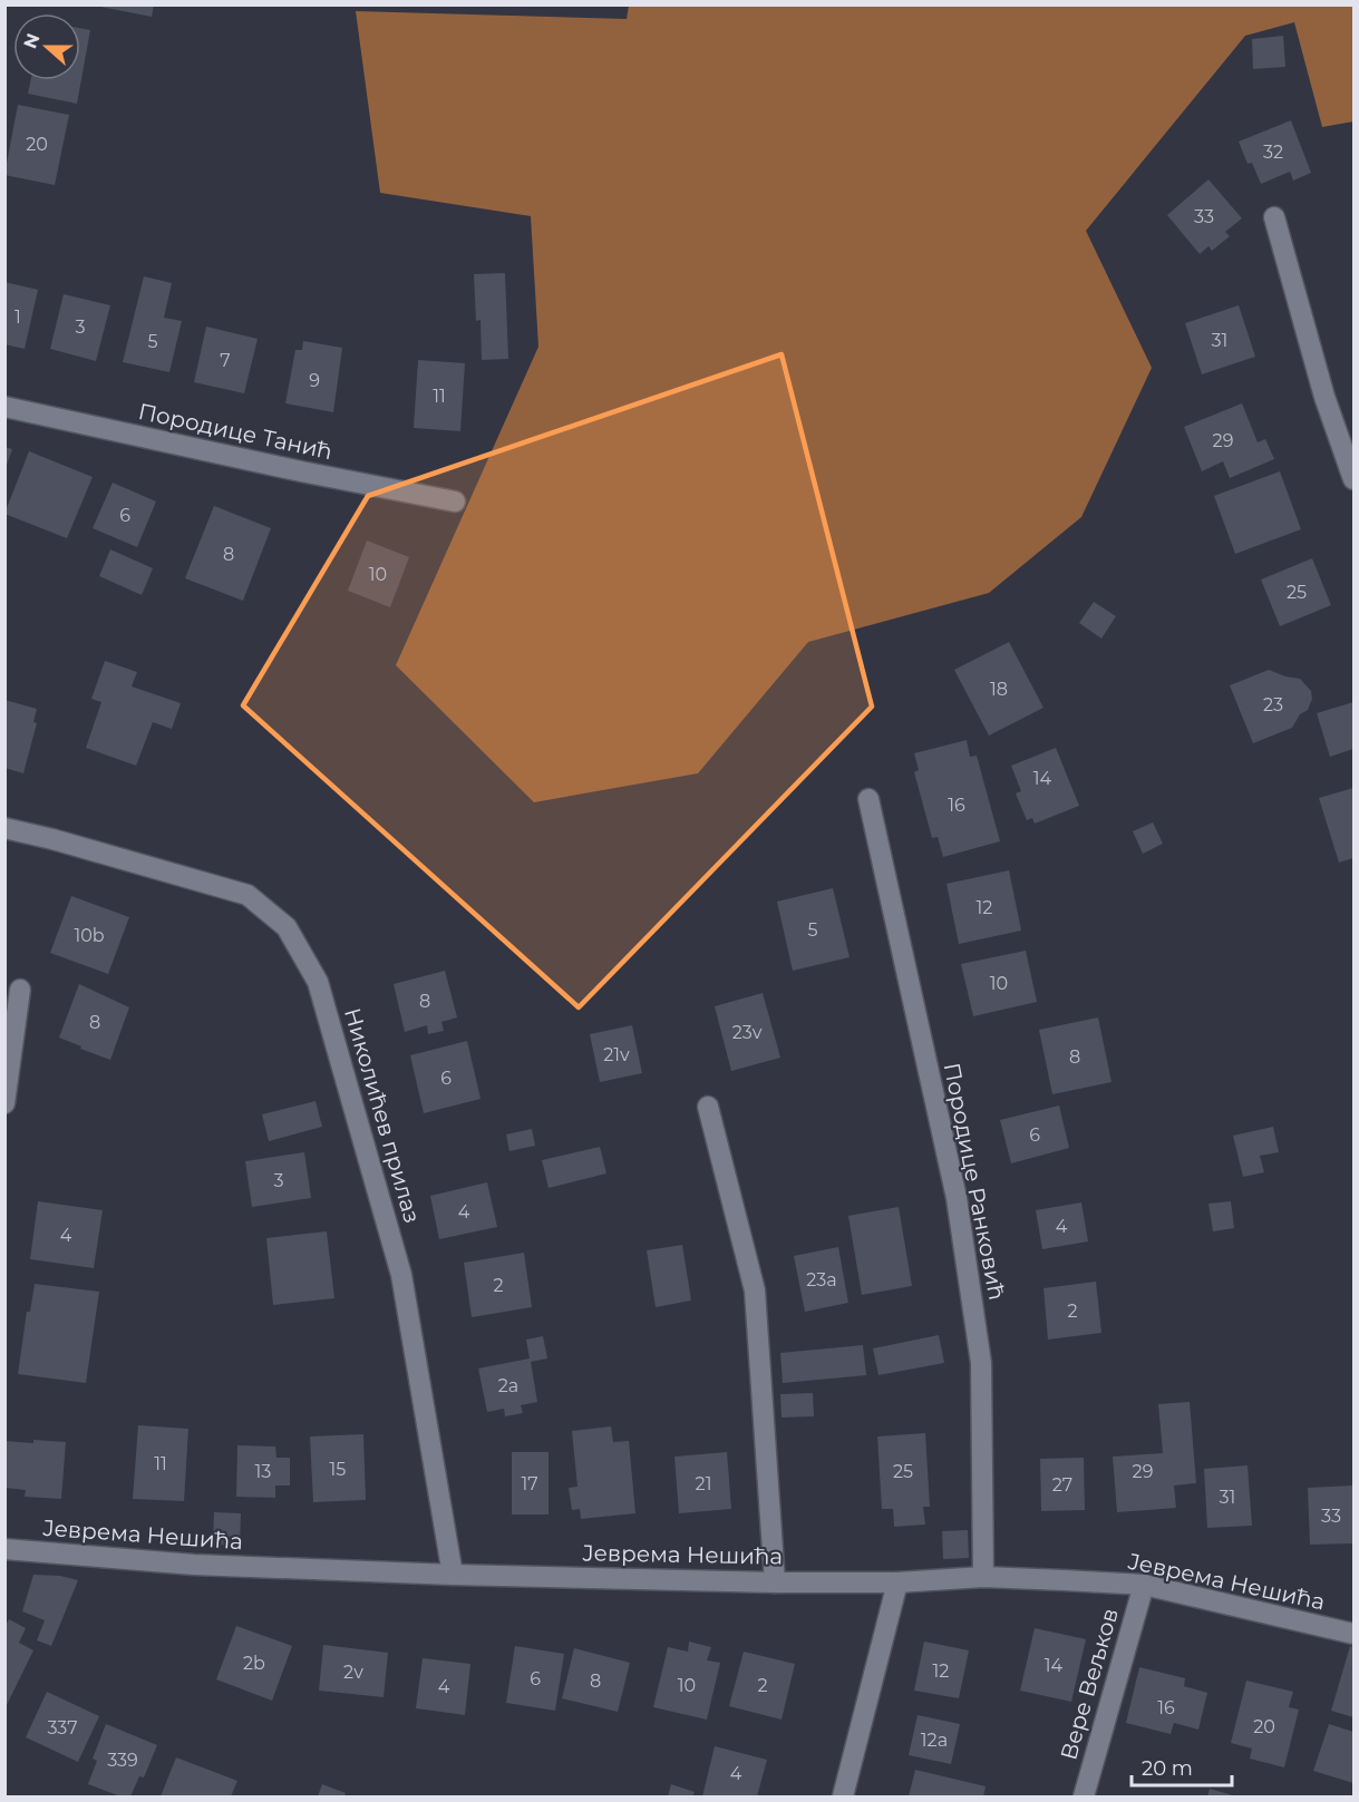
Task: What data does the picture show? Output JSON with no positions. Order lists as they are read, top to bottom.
{
  "streets": {
    "street": [
      "Породице Танић",
      "Николићев прилаз",
      "Породице Ранковић",
      "Јеврема Нешића",
      "Вере Вељков"
    ]
  },
  "crossings": [
    ["Николићев прилаз", "Јеврема Нешића"],
    ["Породице Ранковић", "Јеврема Нешића"],
    ["Јеврема Нешића", "Вере Вељков"]
  ],
  "house_numbers": [
    "20",
    "32",
    "33",
    "1",
    "3",
    "31",
    "5",
    "7",
    "9",
    "11",
    "29",
    "6",
    "8",
    "10",
    "25",
    "18",
    "23",
    "14",
    "16",
    "12",
    "5",
    "10b",
    "10",
    "8",
    "8",
    "23v",
    "21v",
    "8",
    "6",
    "6",
    "3",
    "4",
    "4",
    "4",
    "23a",
    "2",
    "2",
    "2a",
    "11",
    "15",
    "13",
    "25",
    "29",
    "17",
    "21",
    "27",
    "31",
    "33",
    "2b",
    "14",
    "12",
    "2v",
    "6",
    "8",
    "10",
    "2",
    "4",
    "16",
    "20",
    "337",
    "12a",
    "339",
    "4"
  ],
  "scale_bar": "20 m",
  "north": "left"
}
